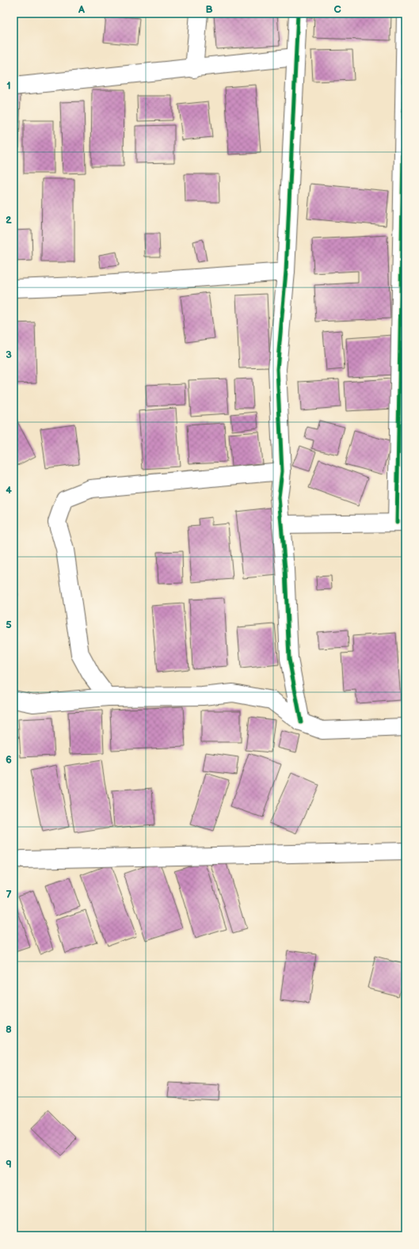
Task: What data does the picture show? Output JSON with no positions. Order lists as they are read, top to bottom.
{
  "grid": {
    "columns": ["A", "B", "C"],
    "rows": [
      "1",
      "2",
      "3",
      "4",
      "5",
      "6",
      "7",
      "8",
      "9"
    ]
  }
}
